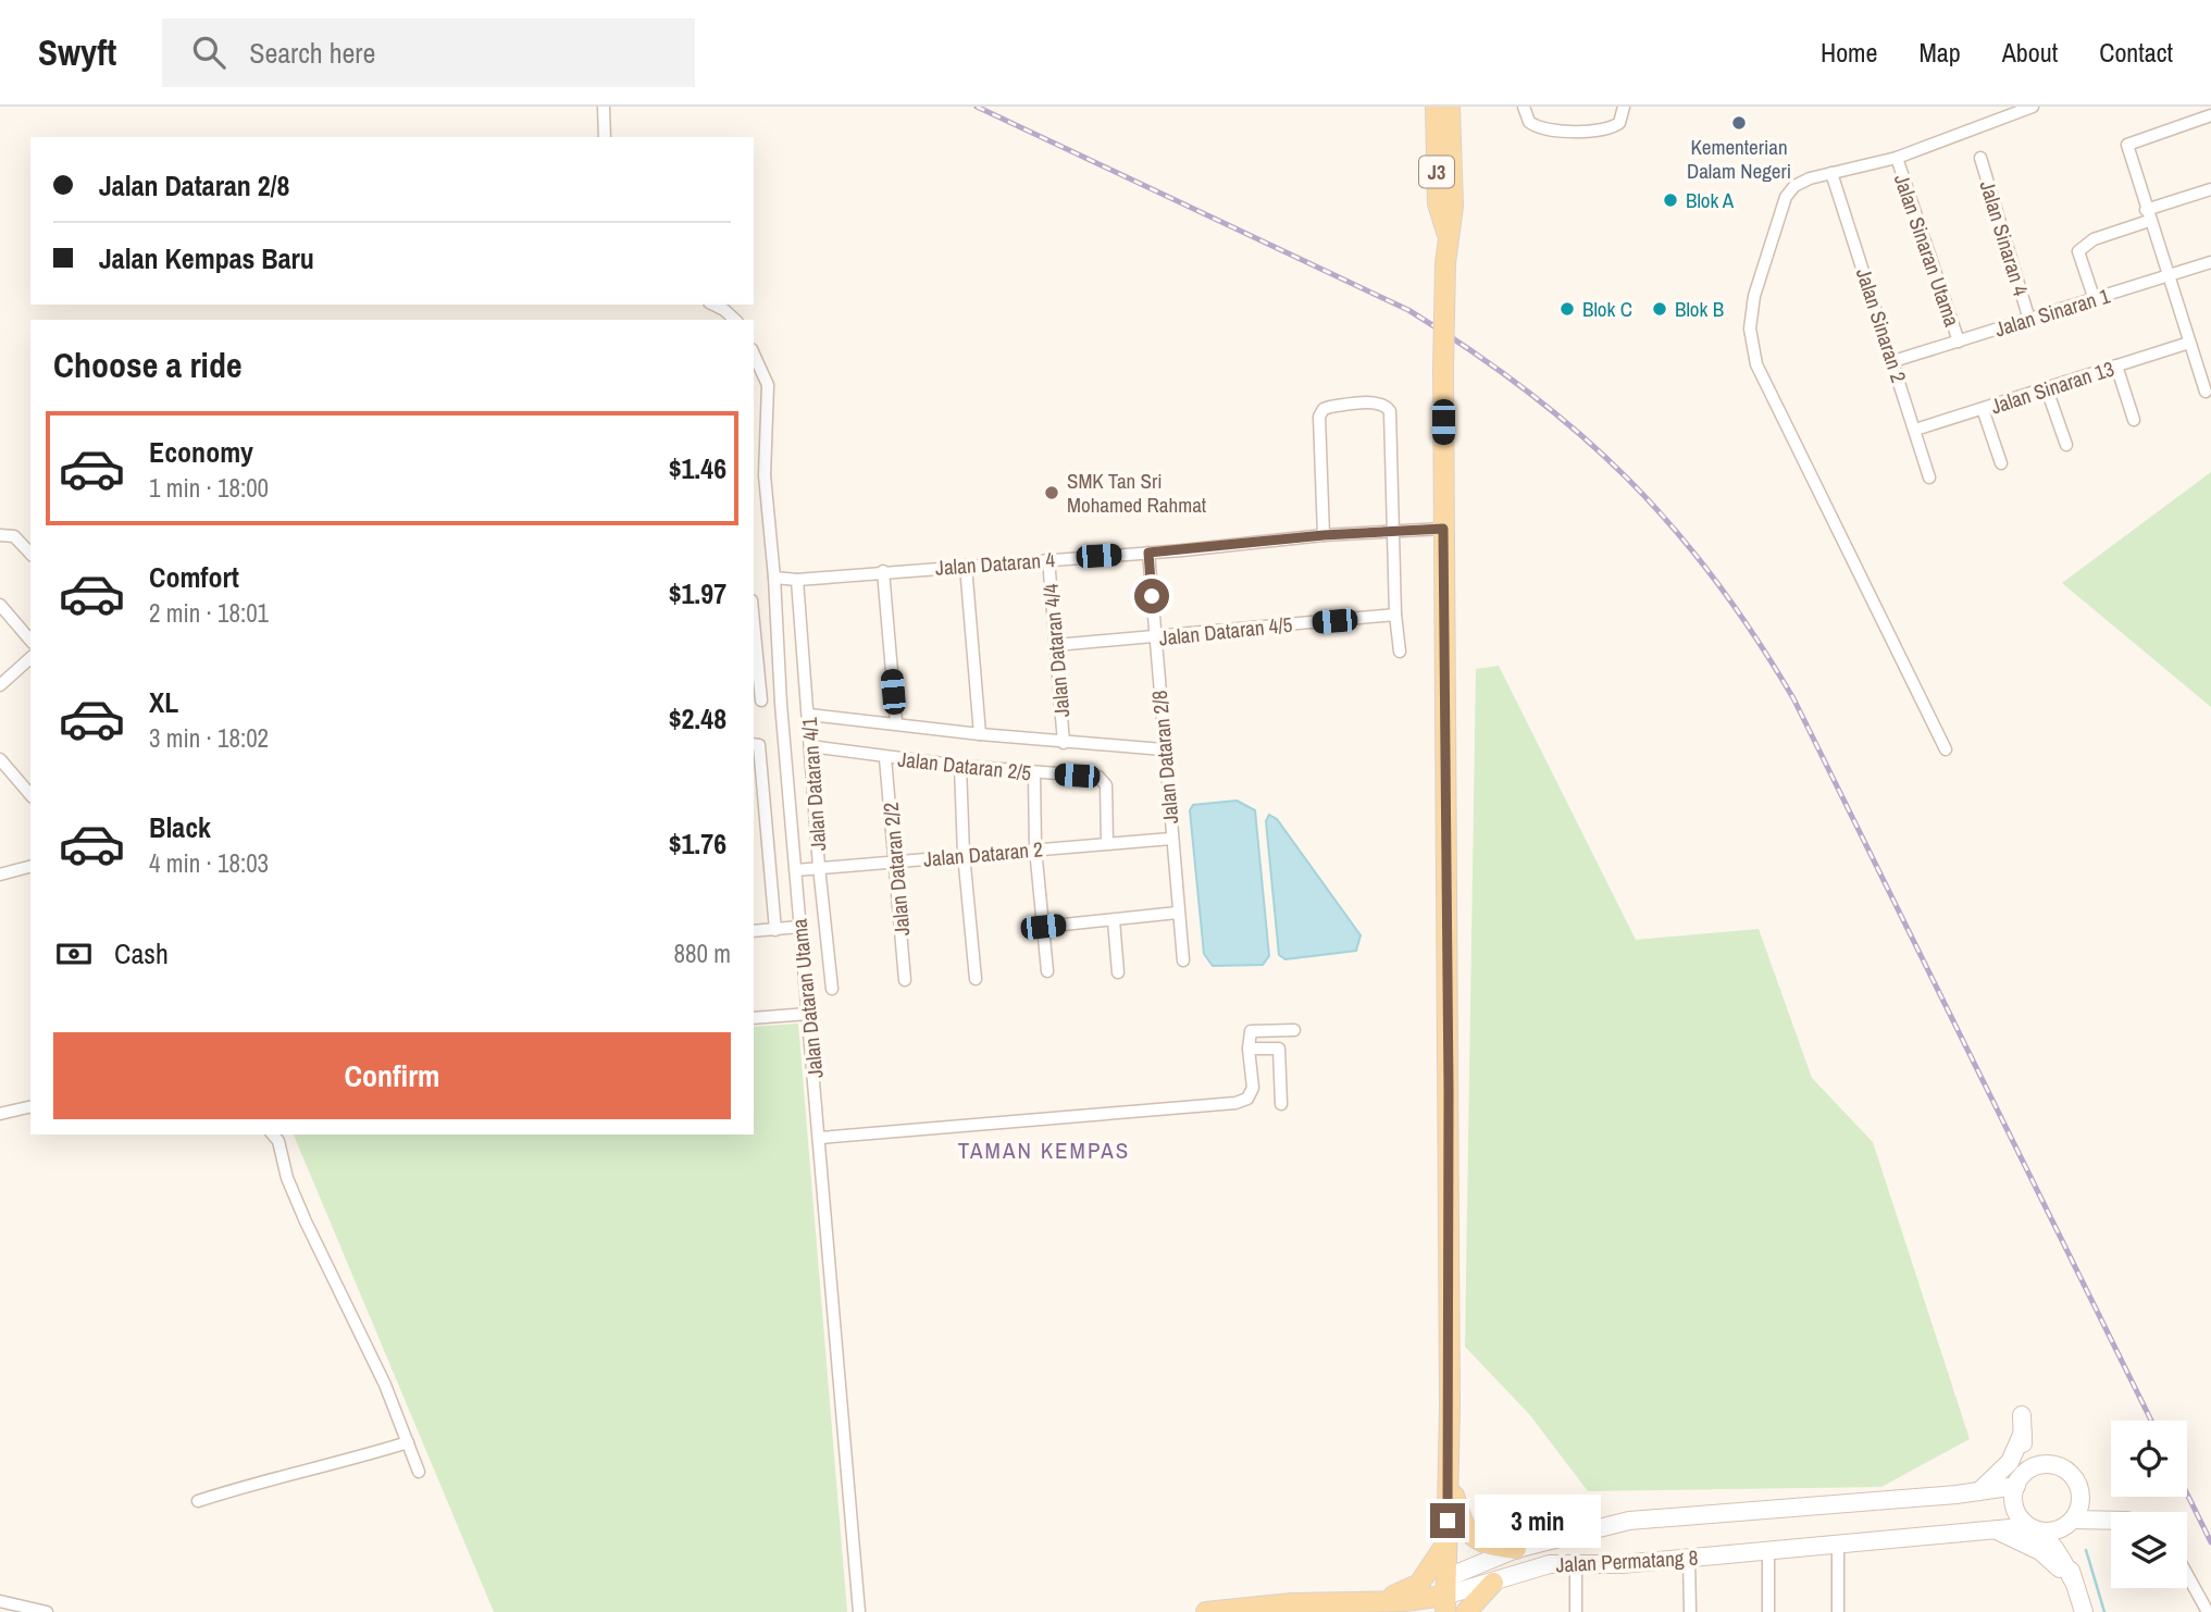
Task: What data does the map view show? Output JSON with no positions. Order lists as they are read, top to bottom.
{
  "streets": {
    "main road": ["J3"],
    "street": [
      "Jalan Sinaran 4",
      "Jalan Sinaran Utama",
      "Jalan Sinaran 1",
      "Jalan Sinaran 2",
      "Jalan Sinaran 13",
      "Jalan Dataran 4",
      "Jalan Dataran 4/5",
      "Jalan Dataran 4/4",
      "Jalan Dataran 2/8",
      "Jalan Dataran 2/5",
      "Jalan Dataran 4/1",
      "Jalan Dataran 2",
      "Jalan Dataran 2/2",
      "Jalan Dataran Utama",
      "Jalan Permatang 8"
    ]
  },
  "crossings": [
    ["J3", "Jalan Dataran 4"],
    ["J3", "Jalan Permatang 8"],
    ["Jalan Sinaran 4", "Jalan Sinaran 1"],
    ["Jalan Sinaran Utama", "Jalan Sinaran 1"],
    ["Jalan Sinaran 1", "Jalan Sinaran 2"],
    ["Jalan Sinaran 2", "Jalan Sinaran 13"],
    ["Jalan Dataran 4", "Jalan Dataran 4/4"],
    ["Jalan Dataran 4", "Jalan Dataran 2/8"],
    ["Jalan Dataran 4", "Jalan Dataran 4/1"],
    ["Jalan Dataran 4", "Jalan Dataran Utama"],
    ["Jalan Dataran 4/5", "Jalan Dataran 4/4"],
    ["Jalan Dataran 4/5", "Jalan Dataran 2/8"],
    ["Jalan Dataran 2/8", "Jalan Dataran 2"],
    ["Jalan Dataran 2/5", "Jalan Dataran 4/1"],
    ["Jalan Dataran 2/5", "Jalan Dataran 2"],
    ["Jalan Dataran 2/5", "Jalan Dataran 2/2"],
    ["Jalan Dataran 4/1", "Jalan Dataran 2"],
    ["Jalan Dataran 2", "Jalan Dataran 2/2"],
    ["Jalan Dataran 2", "Jalan Dataran Utama"]
  ],
  "districts": ["TAMAN KEMPAS"],
  "places": [
    "Kementerian Dalam Negeri",
    "Blok A",
    "Blok C",
    "Blok B",
    "SMK Tan Sri Mohamed Rahmat"
  ],
  "page": {
    "header": "Swyft",
    "search": "Search here",
    "nav": [
      "Home",
      "Map",
      "About",
      "Contact"
    ],
    "banner": ["Jalan Dataran 2/8", "Jalan Kempas Baru"],
    "heading": "Choose a ride",
    "list": [
      {
        "name": "Economy",
        "note": "1 min · 18:00",
        "value": "$1.46"
      },
      {
        "name": "Comfort",
        "note": "2 min · 18:01",
        "value": "$1.97"
      },
      {
        "name": "XL",
        "note": "3 min · 18:02",
        "value": "$2.48"
      },
      {
        "name": "Black",
        "note": "4 min · 18:03",
        "value": "$1.76"
      }
    ],
    "pay": ["Cash", "880 m"],
    "buttons": "Confirm",
    "bubble": "3 min"
  }
}
